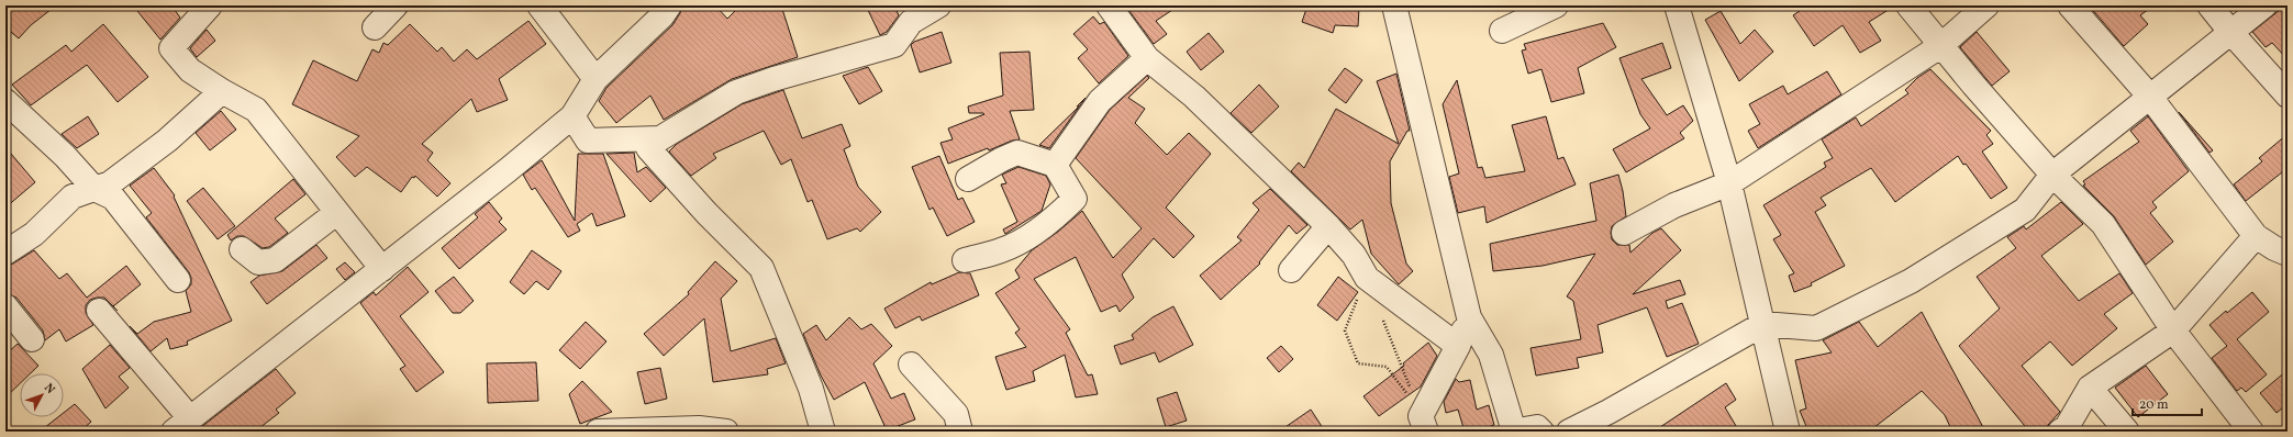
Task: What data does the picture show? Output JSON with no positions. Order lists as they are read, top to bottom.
{
  "scale_bar": "20 m",
  "north": "top right"
}
